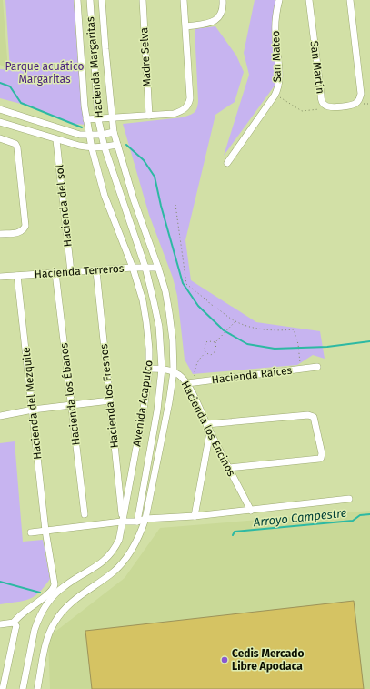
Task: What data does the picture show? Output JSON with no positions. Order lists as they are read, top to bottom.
{
  "streets": {
    "street": [
      "San Mateo",
      "Madre Selva",
      "Hacienda Margaritas",
      "San Martín",
      "Hacienda del sol",
      "Hacienda Terreros",
      "Hacienda Raíces",
      "Hacienda los Ébanos",
      "Hacienda los Fresnos",
      "Hacienda del Mezquite",
      "Avenida Acapulco",
      "Hacienda los Encinos"
    ]
  },
  "crossings": [
    ["Hacienda Margaritas", "Avenida Acapulco"],
    ["Hacienda del sol", "Hacienda Terreros"],
    ["Hacienda Terreros", "Hacienda los Ébanos"],
    ["Hacienda Terreros", "Hacienda los Fresnos"],
    ["Hacienda Terreros", "Hacienda del Mezquite"],
    ["Hacienda Terreros", "Avenida Acapulco"],
    ["Hacienda Raíces", "Hacienda los Encinos"],
    ["Hacienda los Fresnos", "Avenida Acapulco"],
    ["Avenida Acapulco", "Hacienda los Encinos"]
  ],
  "water": ["Arroyo Campestre"],
  "parks": ["Parque acuático Margaritas"],
  "places": ["Cedis Mercado Libre Apodaca"]
}
